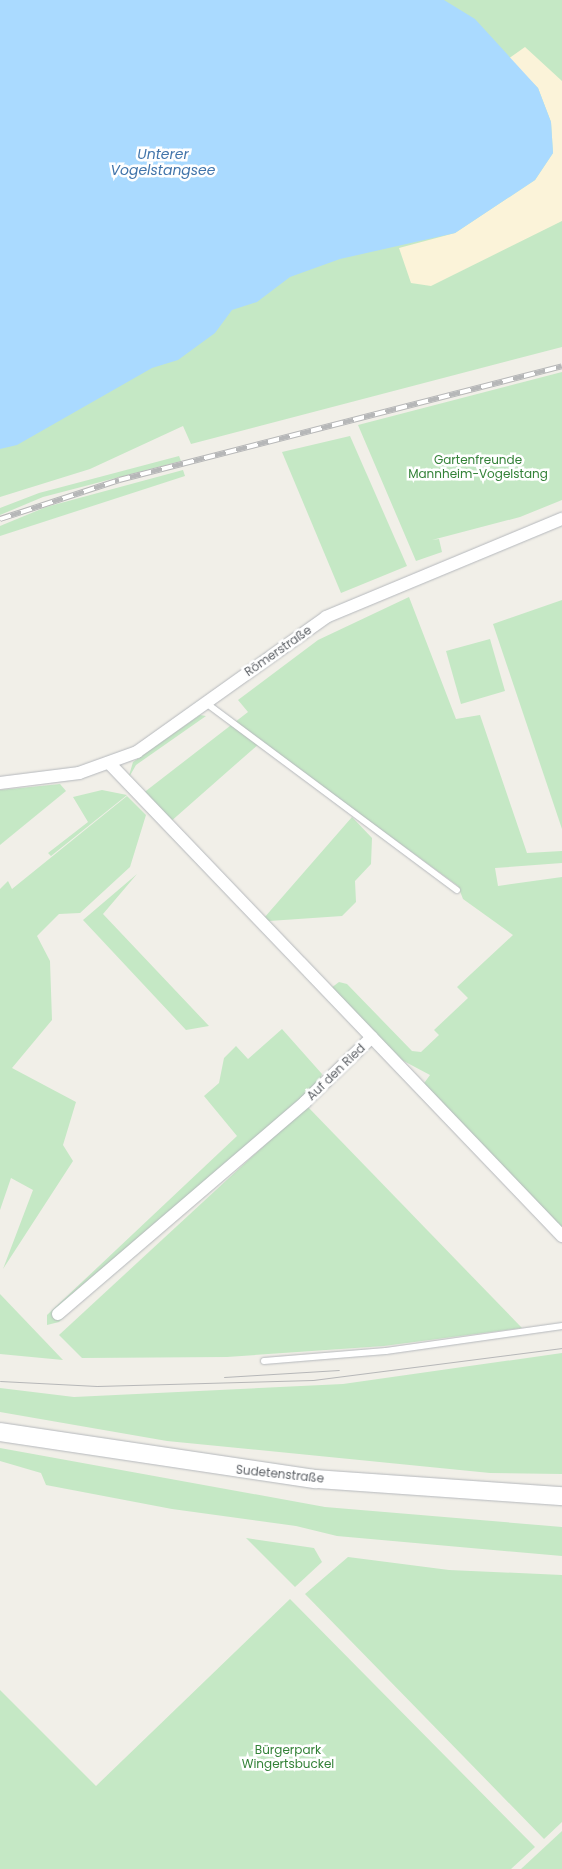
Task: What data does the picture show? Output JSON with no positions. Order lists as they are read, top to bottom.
{
  "streets": {
    "main road": ["Sudetenstraße"],
    "street": ["Römerstraße", "Auf den Ried"]
  },
  "crossings": [
    ["Römerstraße", "Auf den Ried"]
  ],
  "water": ["Unterer Vogelstangsee"],
  "parks": ["Gartenfreunde Mannheim-Vogelstang", "Bürgerpark Wingertsbuckel"]
}
